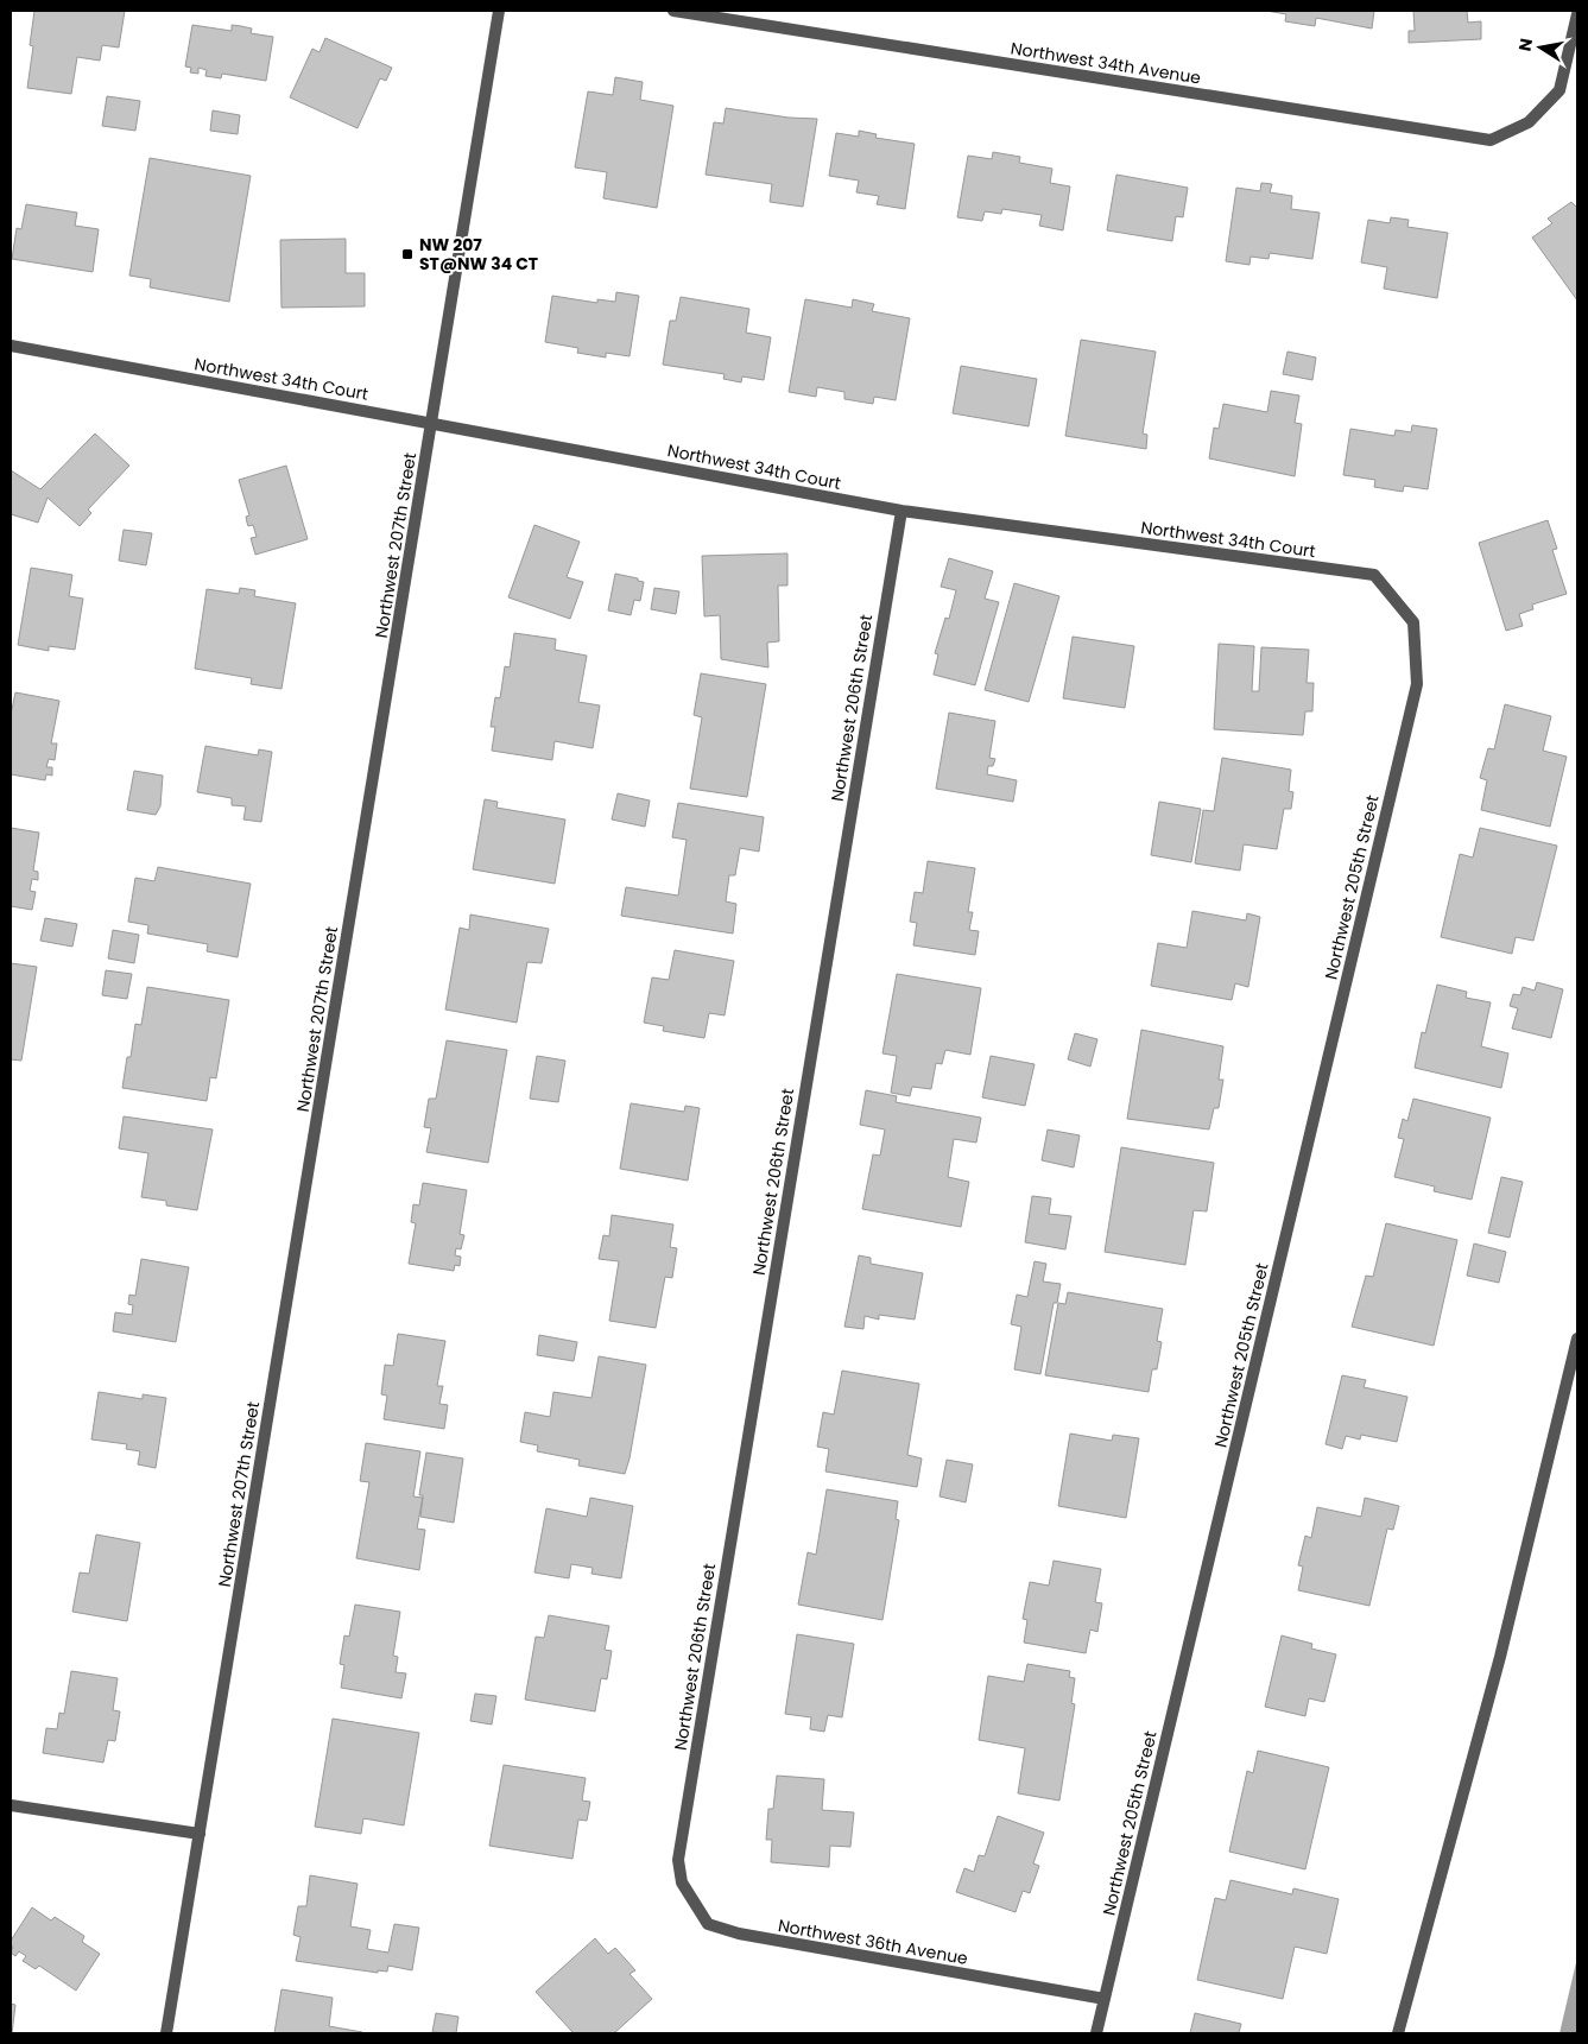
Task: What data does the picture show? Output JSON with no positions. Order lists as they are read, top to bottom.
{
  "streets": {
    "street": [
      "Northwest 34th Avenue",
      "Northwest 34th Court",
      "Northwest 207th Street",
      "Northwest 206th Street",
      "Northwest 205th Street",
      "Northwest 36th Avenue"
    ]
  },
  "crossings": [
    ["Northwest 34th Court", "Northwest 207th Street"],
    ["Northwest 34th Court", "Northwest 206th Street"],
    ["Northwest 34th Court", "Northwest 205th Street"],
    ["Northwest 206th Street", "Northwest 36th Avenue"],
    ["Northwest 205th Street", "Northwest 36th Avenue"]
  ],
  "places": {
    "transit": ["NW 207 ST@NW 34 CT"]
  },
  "north": "left"
}
